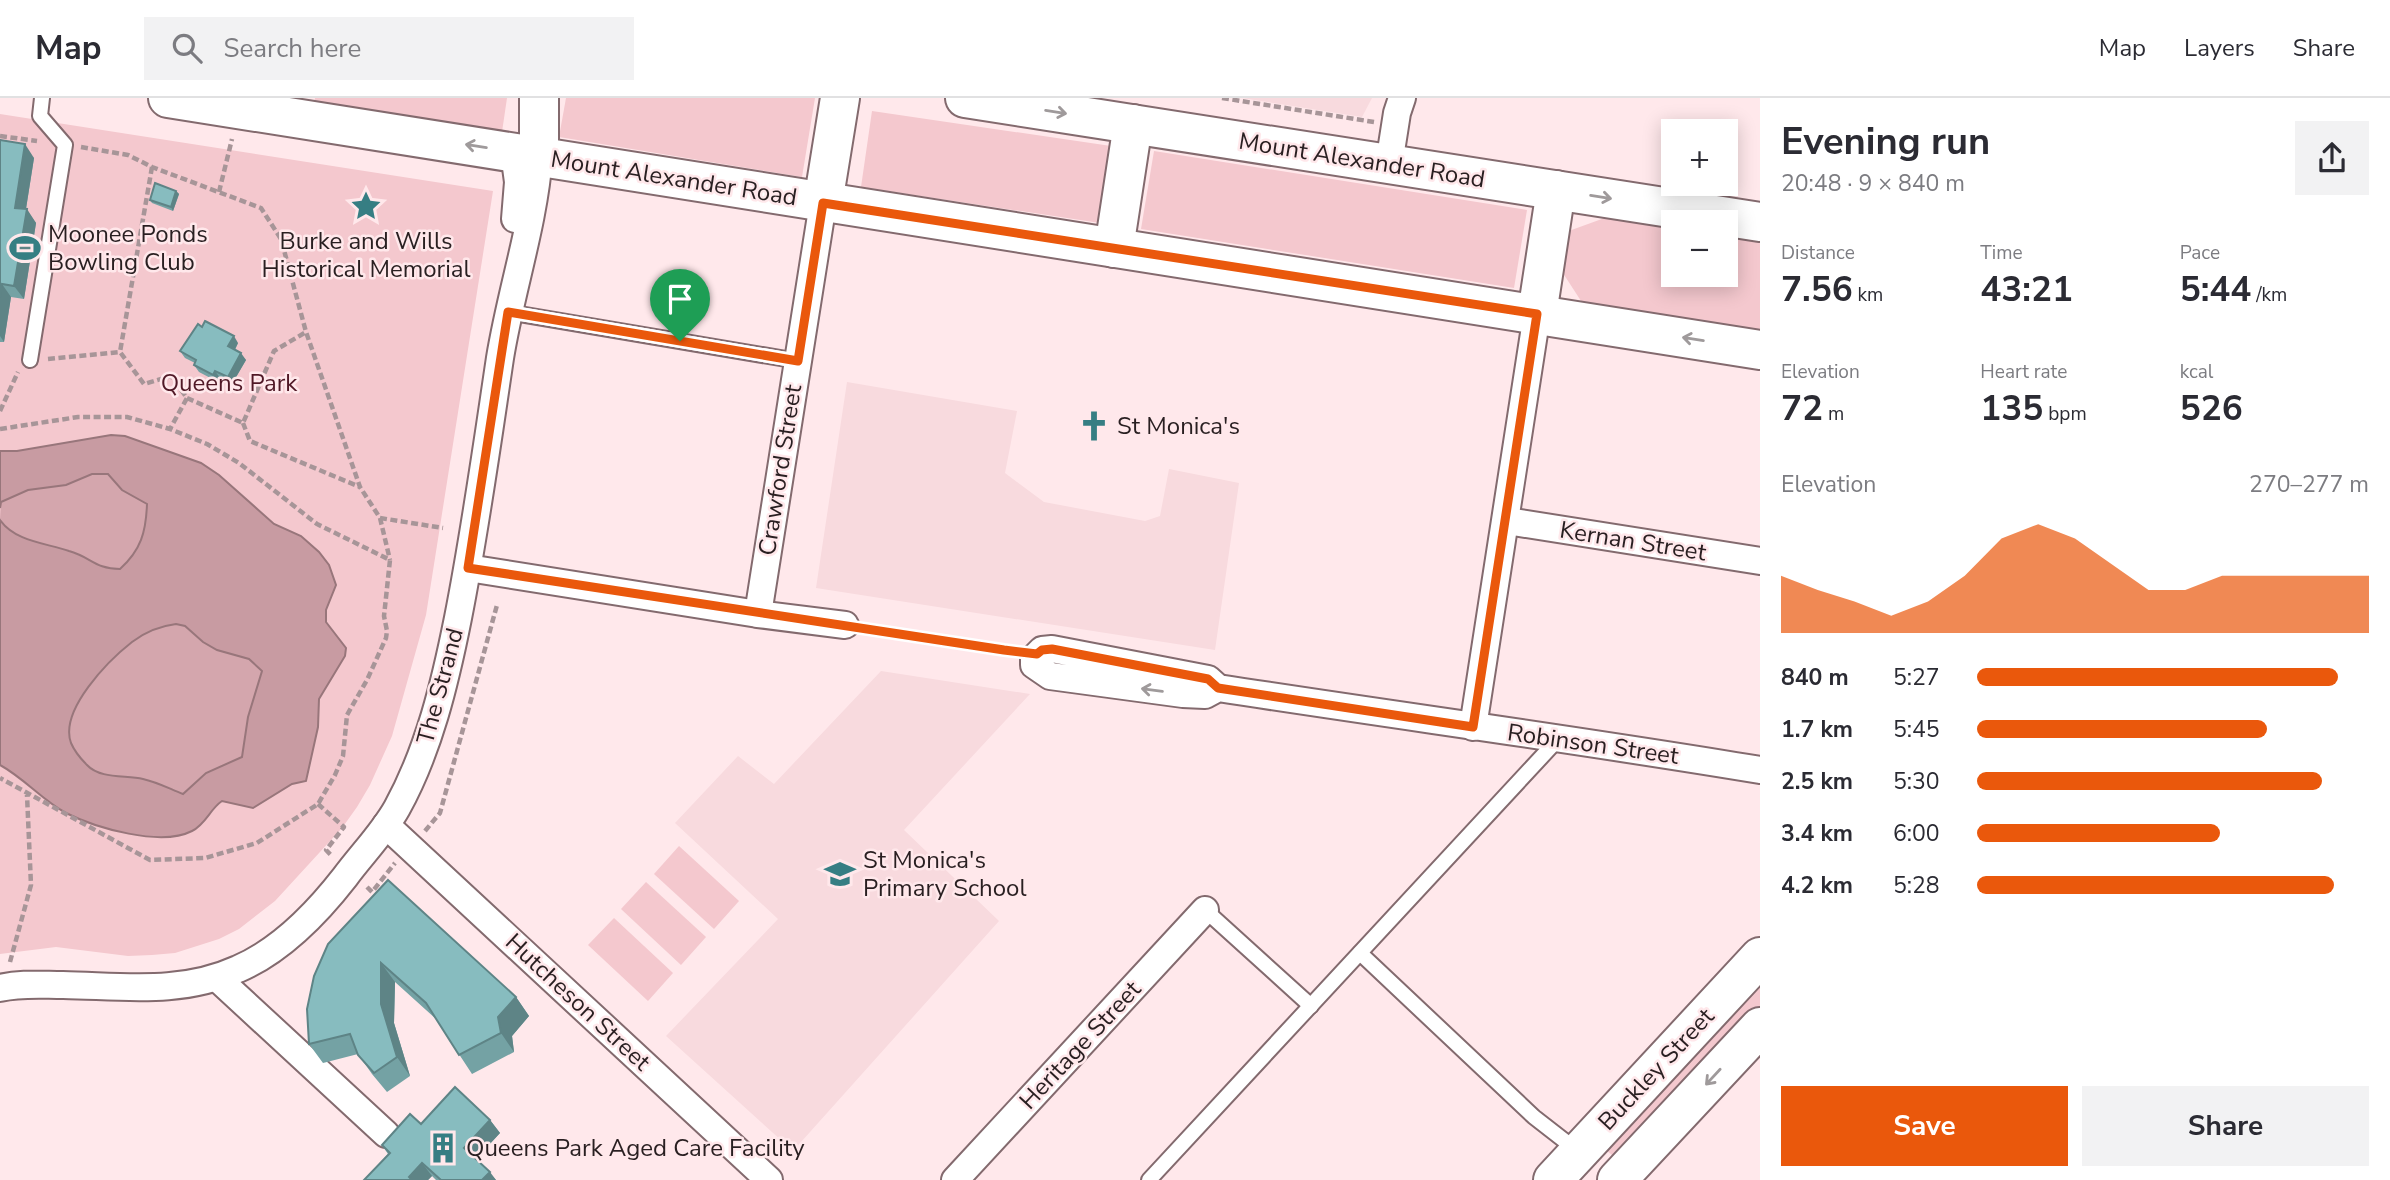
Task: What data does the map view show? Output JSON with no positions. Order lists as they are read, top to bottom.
{
  "streets": {
    "main road": ["Mount Alexander Road", "Buckley Street"],
    "street": [
      "Crawford Street",
      "Kernan Street",
      "The Strand",
      "Robinson Street",
      "Hutcheson Street",
      "Heritage Street"
    ]
  },
  "crossings": [
    ["Mount Alexander Road", "Crawford Street"],
    ["Mount Alexander Road", "The Strand"],
    ["The Strand", "Hutcheson Street"]
  ],
  "parks": ["Queens Park"],
  "places": {
    "place": ["Burke and Wills Historical Memorial"],
    "sports": ["Moonee Ponds Bowling Club"],
    "church": ["St Monica's"],
    "school or university": ["St Monica's Primary School"],
    "building": ["Queens Park Aged Care Facility"]
  },
  "page": {
    "header": "Map",
    "search": "Search here",
    "nav": ["Map", "Layers", "Share"],
    "heading": ["Evening run", "20:48 · 9 × 840 m"],
    "map_buttons": ["+", "−"],
    "stats": [
      ["Distance", "7.56 km"],
      ["Time", "43:21"],
      ["Pace", "5:44 /km"],
      ["Elevation", "72 m"],
      ["Heart rate", "135 bpm"],
      ["kcal", "526"]
    ],
    "chart": ["Elevation", "270–277 m"],
    "list": [
      {
        "name": "840 m",
        "note": "5:27"
      },
      {
        "name": "1.7 km",
        "note": "5:45"
      },
      {
        "name": "2.5 km",
        "note": "5:30"
      },
      {
        "name": "3.4 km",
        "note": "6:00"
      },
      {
        "name": "4.2 km",
        "note": "5:28"
      }
    ],
    "buttons": ["Save", "Share"]
  }
}
